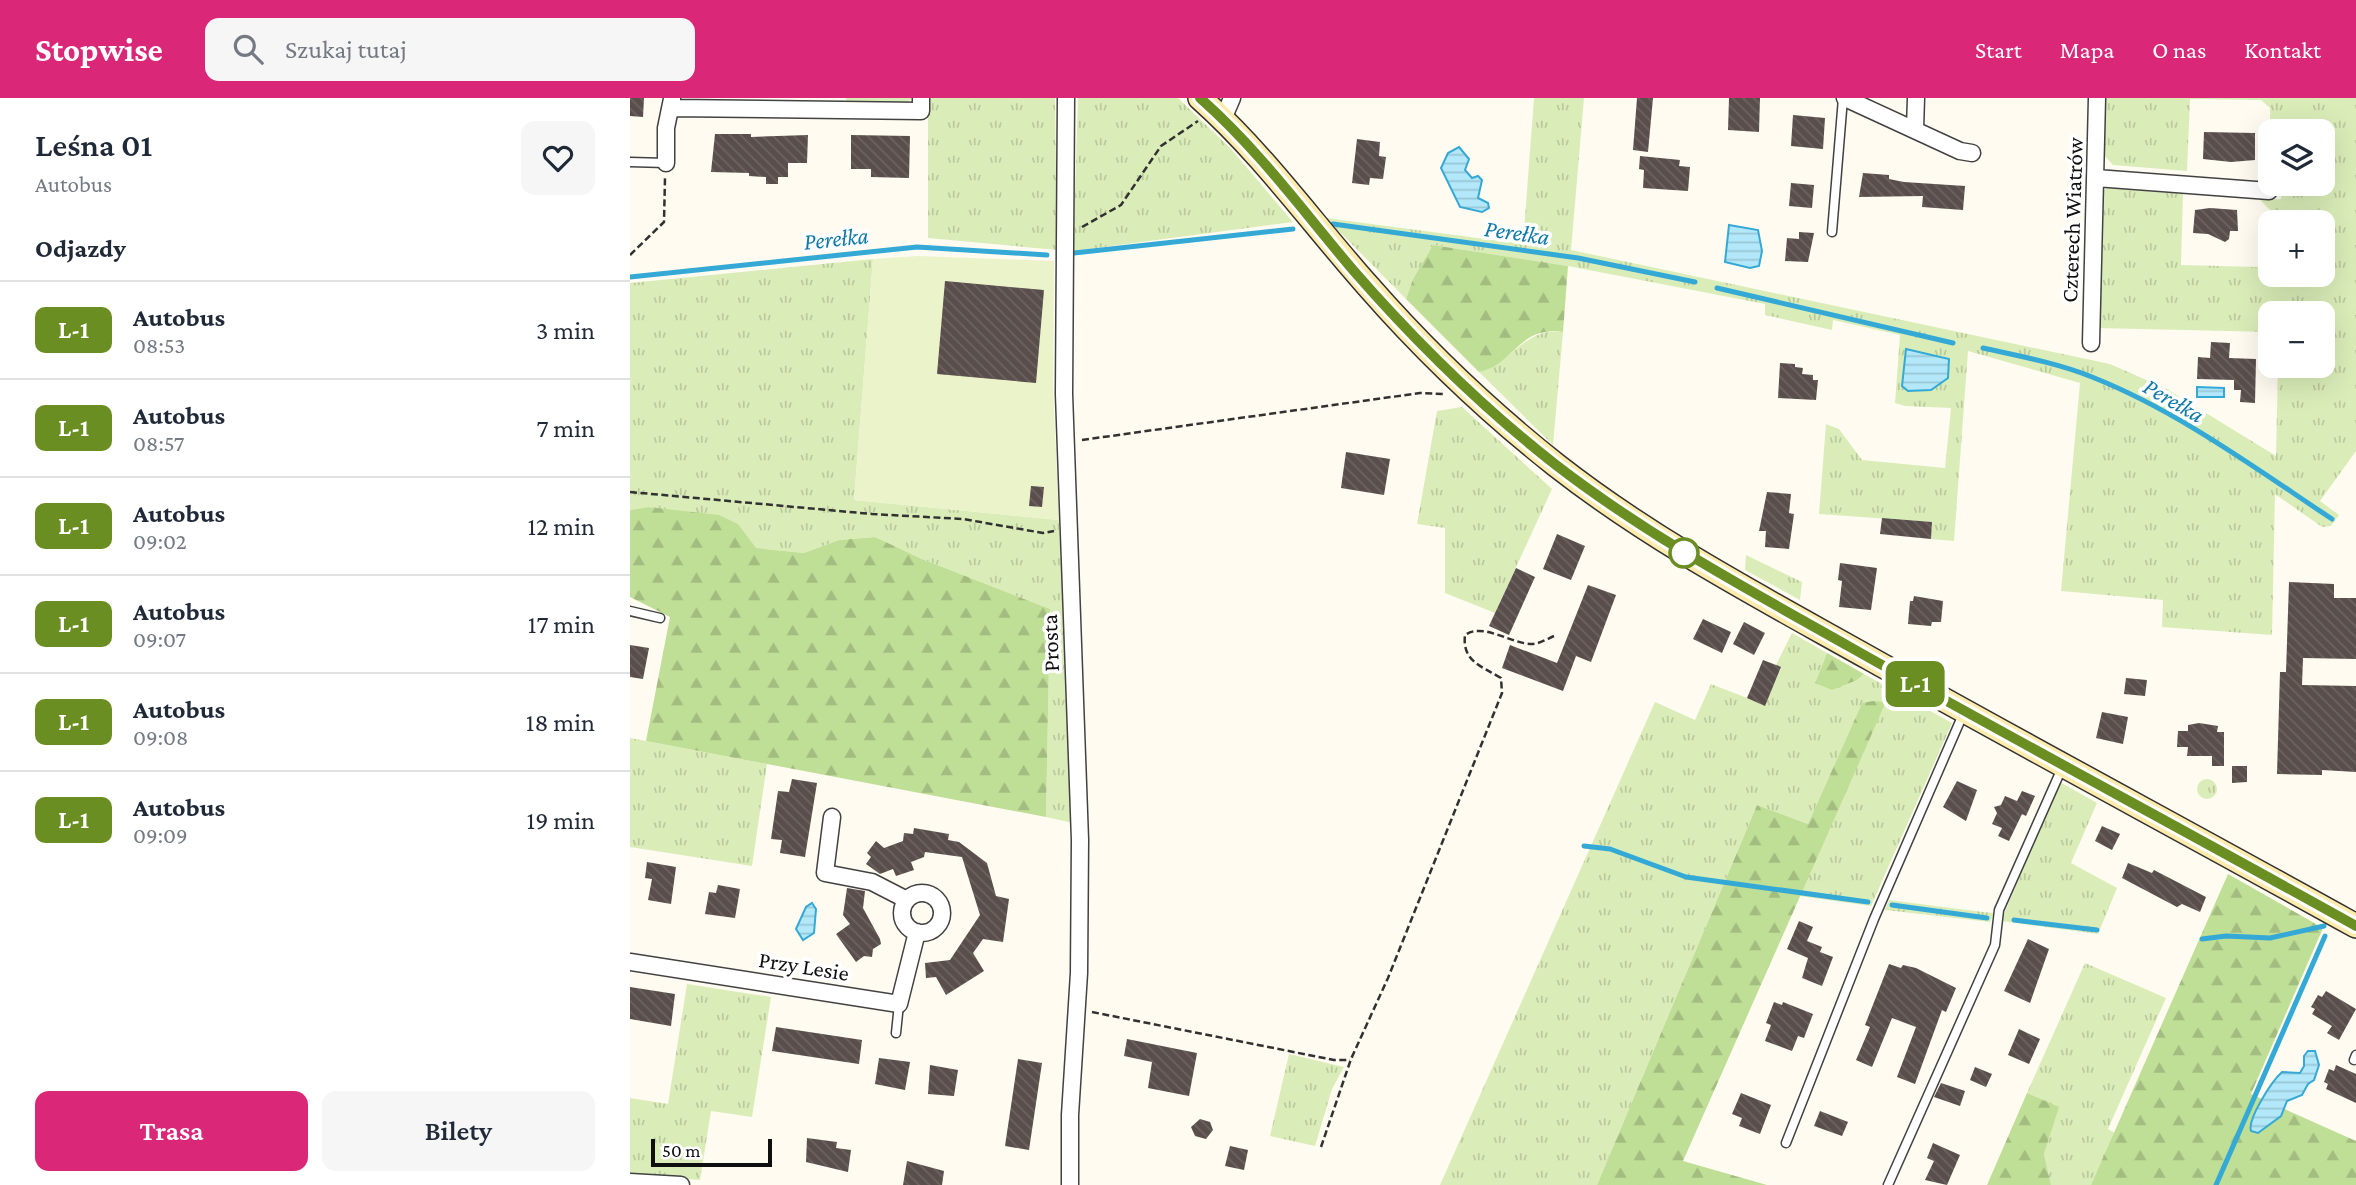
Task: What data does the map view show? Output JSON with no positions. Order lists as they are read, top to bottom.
{
  "streets": {
    "street": ["Czterech Wiatrów", "Prosta", "Przy Lesie"]
  },
  "water": ["Perełka"],
  "lines": ["bus line L-1"],
  "scale_bar": "50 m",
  "page": {
    "header": "Stopwise",
    "search": "Szukaj tutaj",
    "nav": [
      "Start",
      "Mapa",
      "O nas",
      "Kontakt"
    ],
    "heading": [
      ["Leśna 01", "Autobus"],
      "Odjazdy"
    ],
    "on_map": "L-1",
    "map_buttons": ["+", "−"],
    "list": [
      {
        "mark": "L-1",
        "name": "Autobus",
        "note": "08:53",
        "value": "3 min"
      },
      {
        "mark": "L-1",
        "name": "Autobus",
        "note": "08:57",
        "value": "7 min"
      },
      {
        "mark": "L-1",
        "name": "Autobus",
        "note": "09:02",
        "value": "12 min"
      },
      {
        "mark": "L-1",
        "name": "Autobus",
        "note": "09:07",
        "value": "17 min"
      },
      {
        "mark": "L-1",
        "name": "Autobus",
        "note": "09:08",
        "value": "18 min"
      },
      {
        "mark": "L-1",
        "name": "Autobus",
        "note": "09:09",
        "value": "19 min"
      }
    ],
    "buttons": ["Trasa", "Bilety"],
    "scale": "50 m"
  }
}
